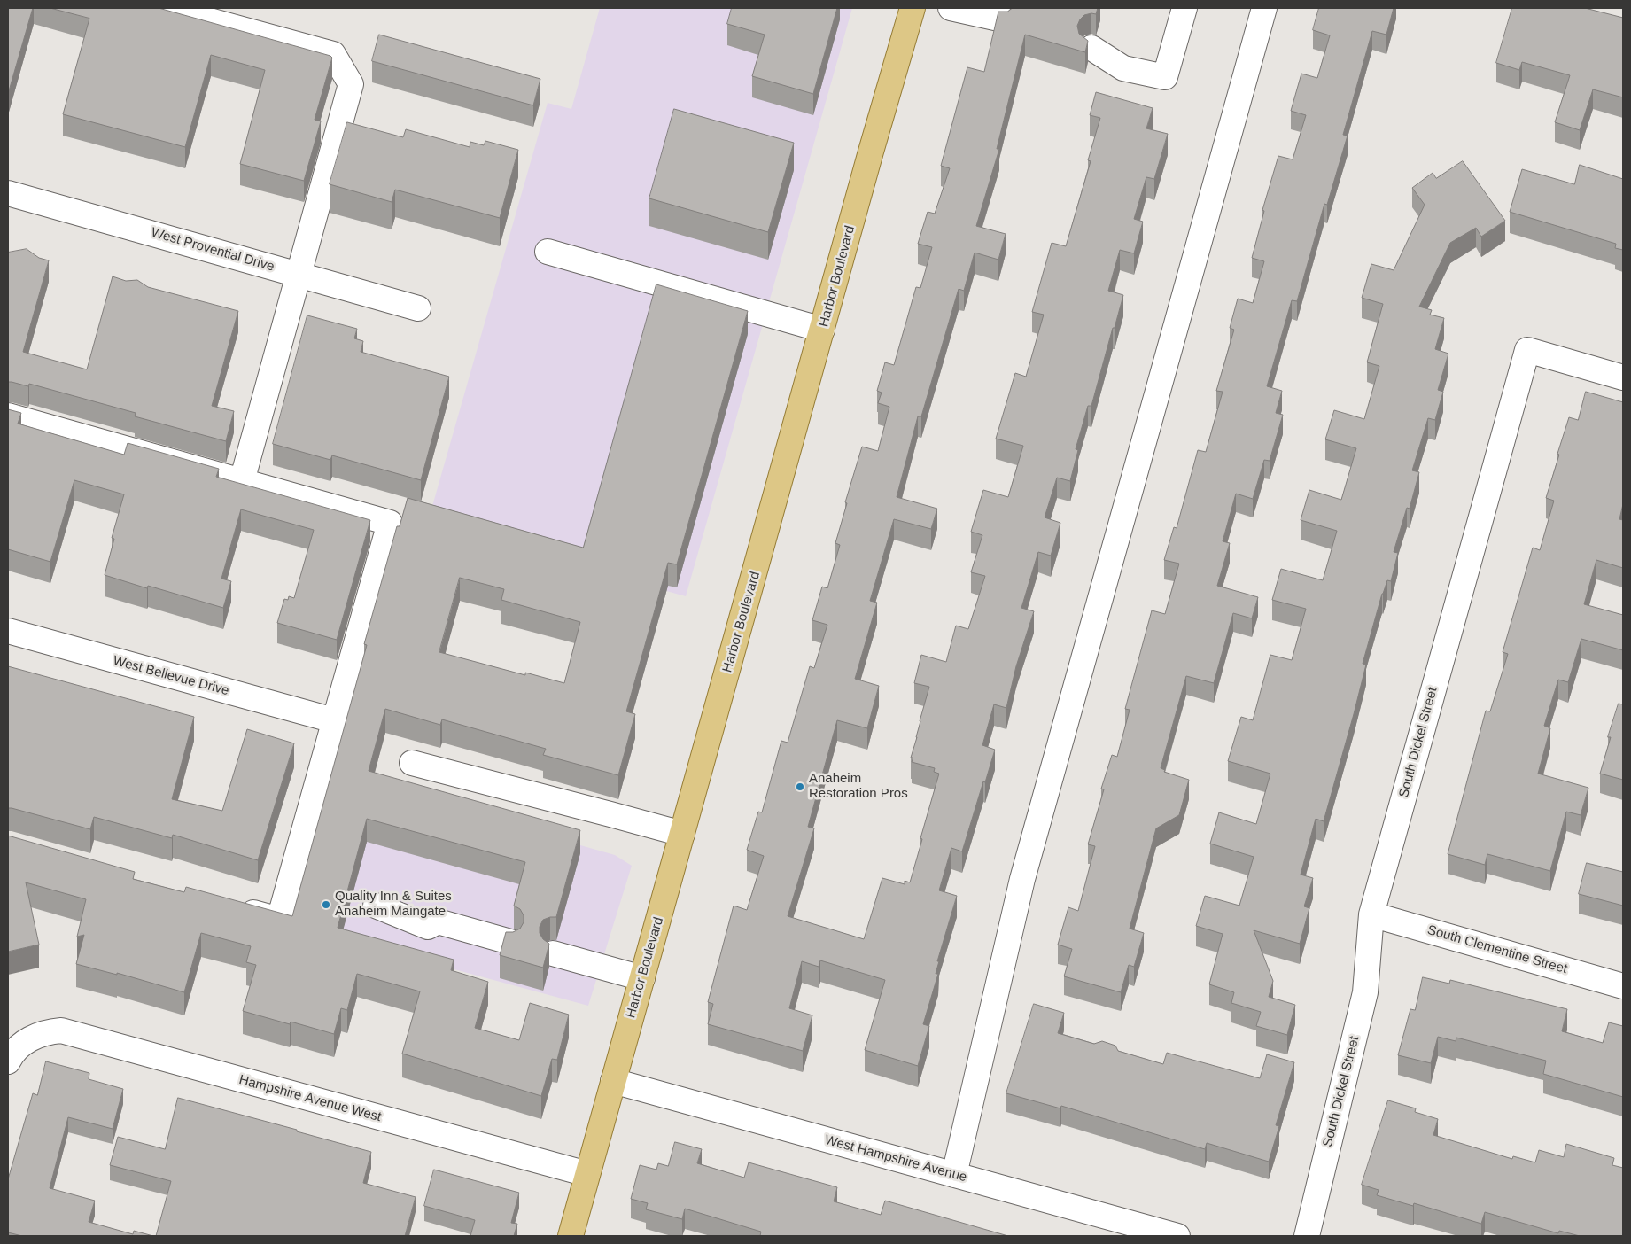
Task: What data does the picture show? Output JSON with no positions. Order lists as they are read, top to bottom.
{
  "streets": {
    "main road": ["Harbor Boulevard"],
    "street": [
      "West Provential Drive",
      "West Bellevue Drive",
      "South Dickel Street",
      "South Clementine Street",
      "Hampshire Avenue West",
      "West Hampshire Avenue"
    ]
  },
  "crossings": [
    ["Harbor Boulevard", "Hampshire Avenue West"],
    ["Harbor Boulevard", "West Hampshire Avenue"],
    ["South Dickel Street", "South Clementine Street"]
  ],
  "places": ["Anaheim Restoration Pros", "Quality Inn & Suites Anaheim Maingate"]
}
